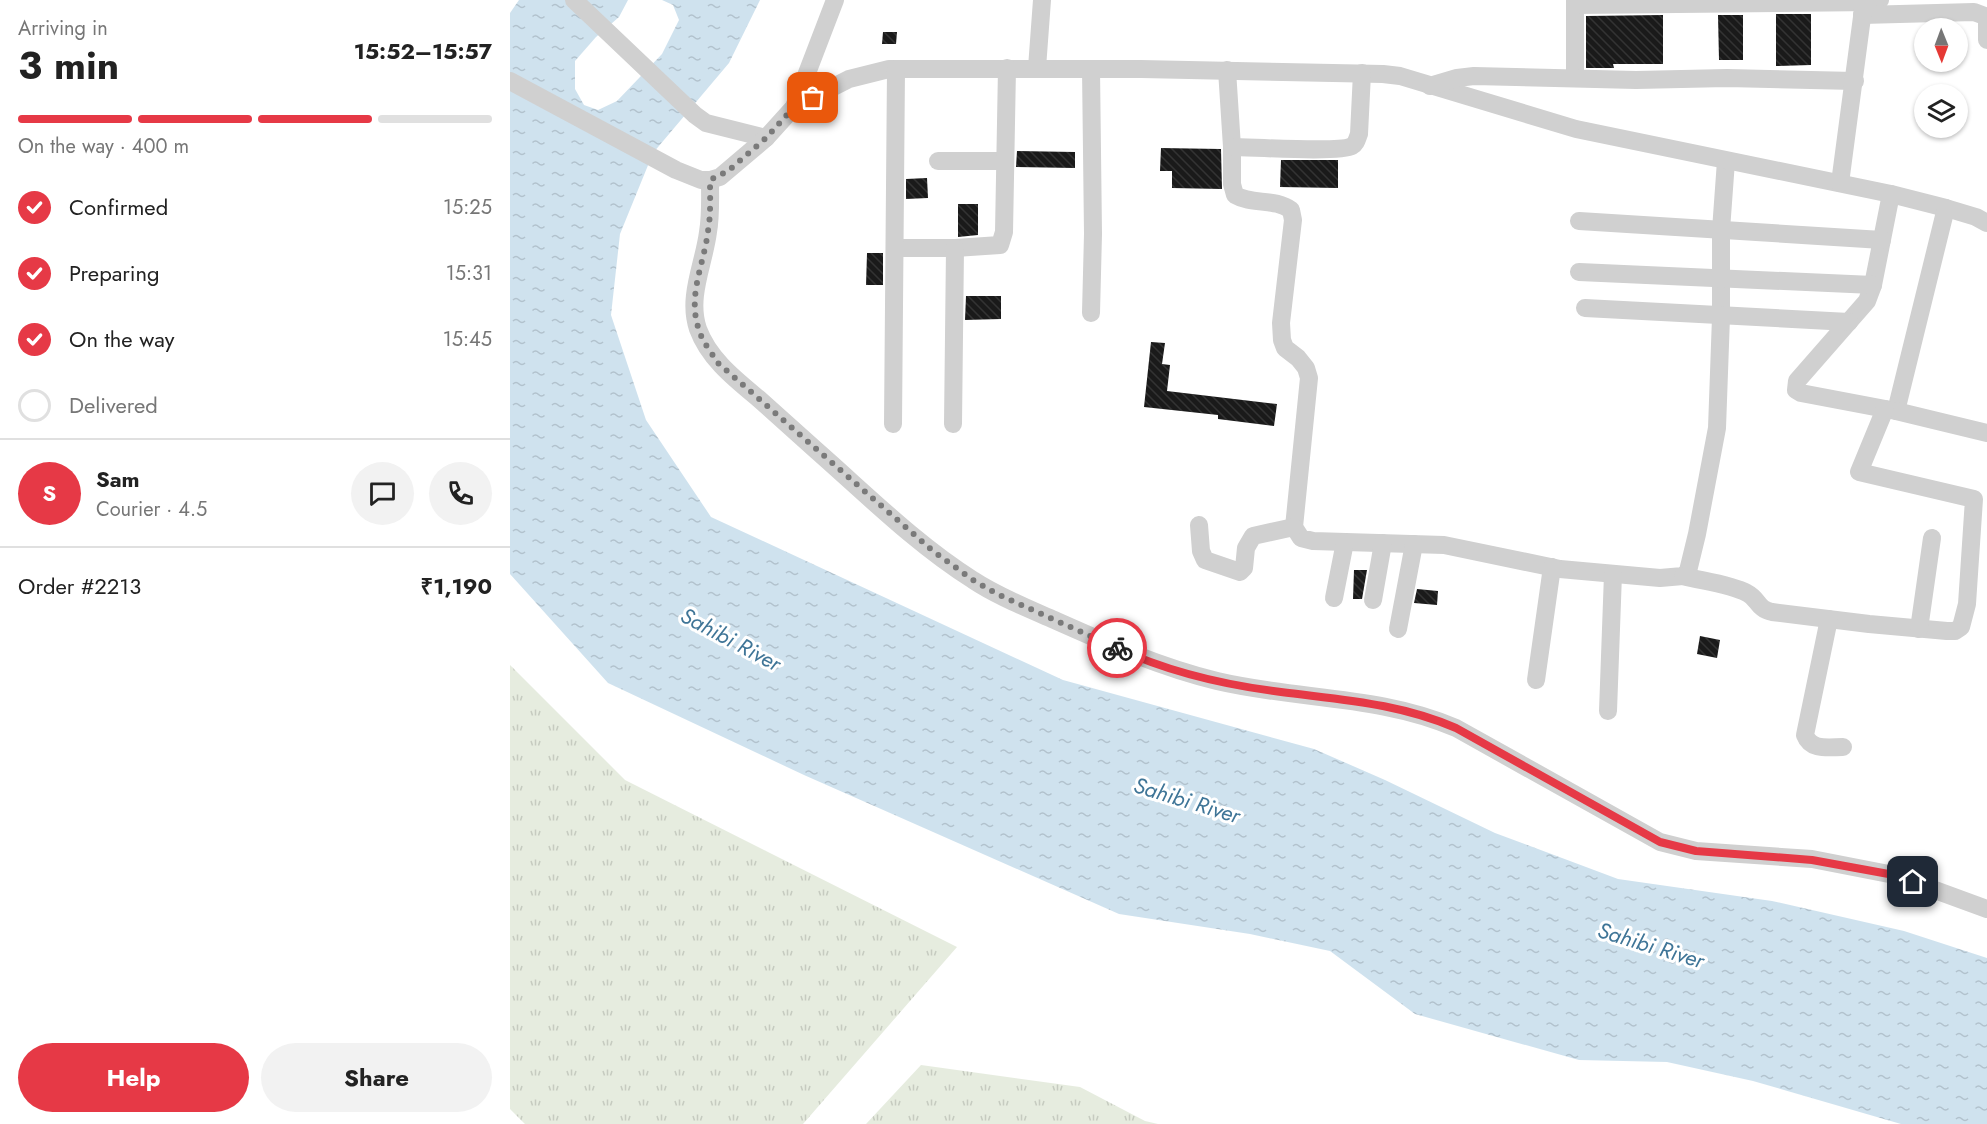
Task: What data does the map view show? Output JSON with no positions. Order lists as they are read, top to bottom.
{
  "water": ["Sahibi River"],
  "north": "bottom",
  "page": {
    "heading": ["3 min", "Arriving in", "15:52–15:57"],
    "panel": [
      "Sam",
      "Courier · 4.5",
      "Order #2213",
      "₹1,190"
    ],
    "bar": "On the way · 400 m",
    "list": [
      ["Confirmed", "15:25"],
      ["Preparing", "15:31"],
      ["On the way", "15:45"],
      "Delivered"
    ],
    "round": "S",
    "buttons": ["Help", "Share"]
  }
}
